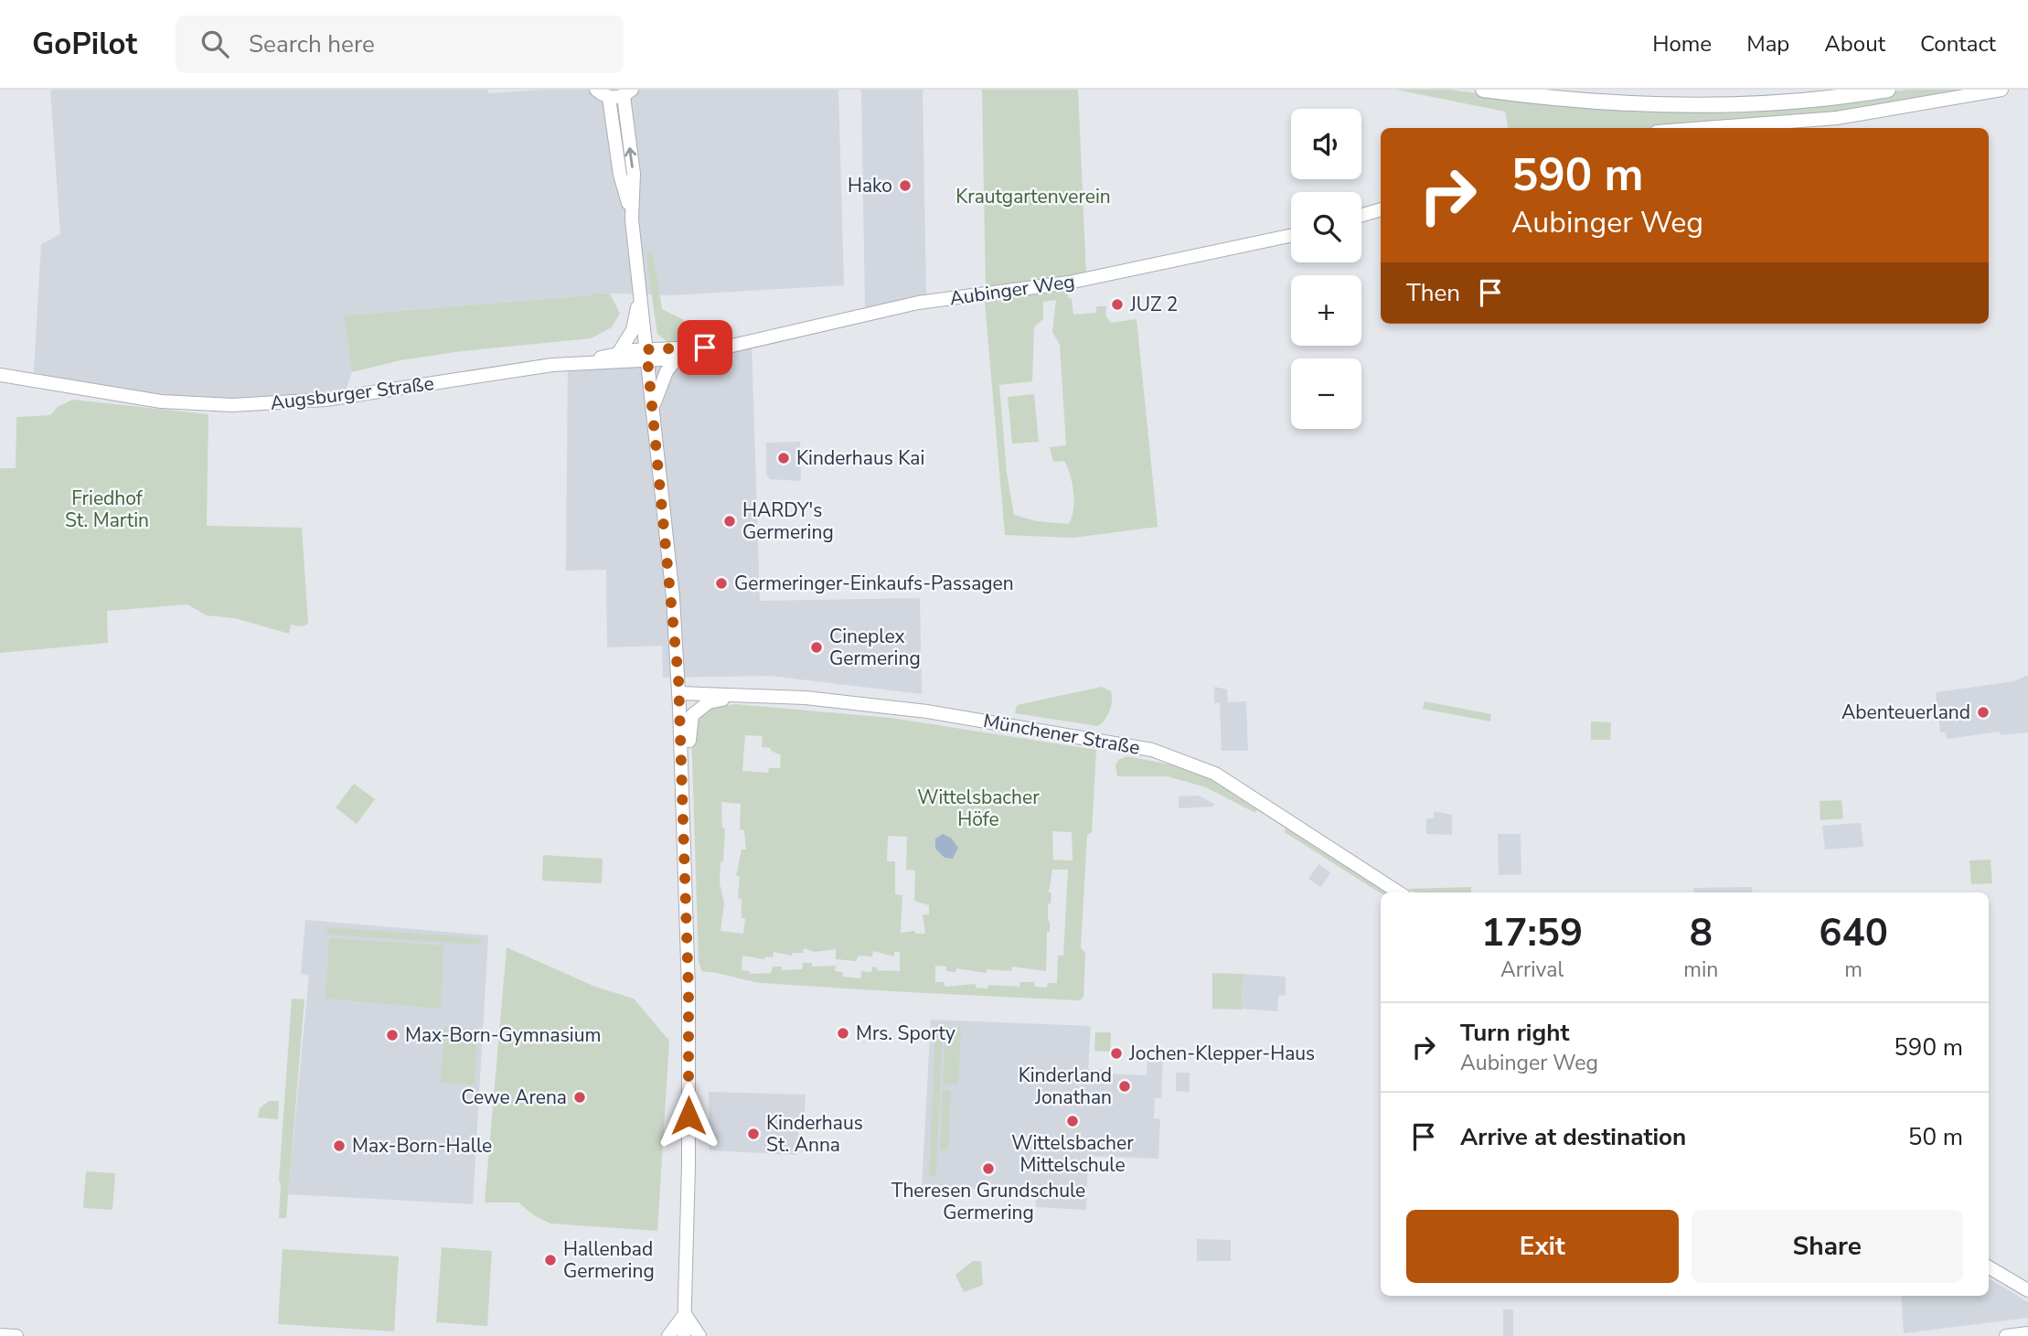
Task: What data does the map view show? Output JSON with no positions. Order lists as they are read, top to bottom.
{
  "streets": {
    "street": ["Aubinger Weg", "Augsburger Straße", "Münchener Straße"]
  },
  "crossings": [
    ["Aubinger Weg", "Augsburger Straße"]
  ],
  "parks": ["Krautgartenverein", "Friedhof St. Martin", "Wittelsbacher Höfe"],
  "places": [
    "Hako",
    "JUZ 2",
    "Kinderhaus Kai",
    "HARDY's Germering",
    "Germeringer-Einkaufs-Passagen",
    "Cineplex Germering",
    "Abenteuerland",
    "Mrs. Sporty",
    "Max-Born-Gymnasium",
    "Jochen-Klepper-Haus",
    "Kinderland Jonathan",
    "Cewe Arena",
    "Wittelsbacher Mittelschule",
    "Kinderhaus St. Anna",
    "Max-Born-Halle",
    "Theresen Grundschule Germering",
    "Hallenbad Germering"
  ],
  "page": {
    "header": "GoPilot",
    "search": "Search here",
    "nav": [
      "Home",
      "Map",
      "About",
      "Contact"
    ],
    "map_buttons": ["+", "−"],
    "turn": ["590 m", "Aubinger Weg"],
    "then": "Then",
    "eta": [
      "17:59",
      "Arrival",
      "8",
      "min",
      "640",
      "m"
    ],
    "list": [
      {
        "name": "Turn right",
        "note": "Aubinger Weg",
        "value": "590 m"
      },
      {
        "name": "Arrive at destination",
        "value": "50 m"
      }
    ],
    "buttons": ["Exit", "Share"]
  }
}
